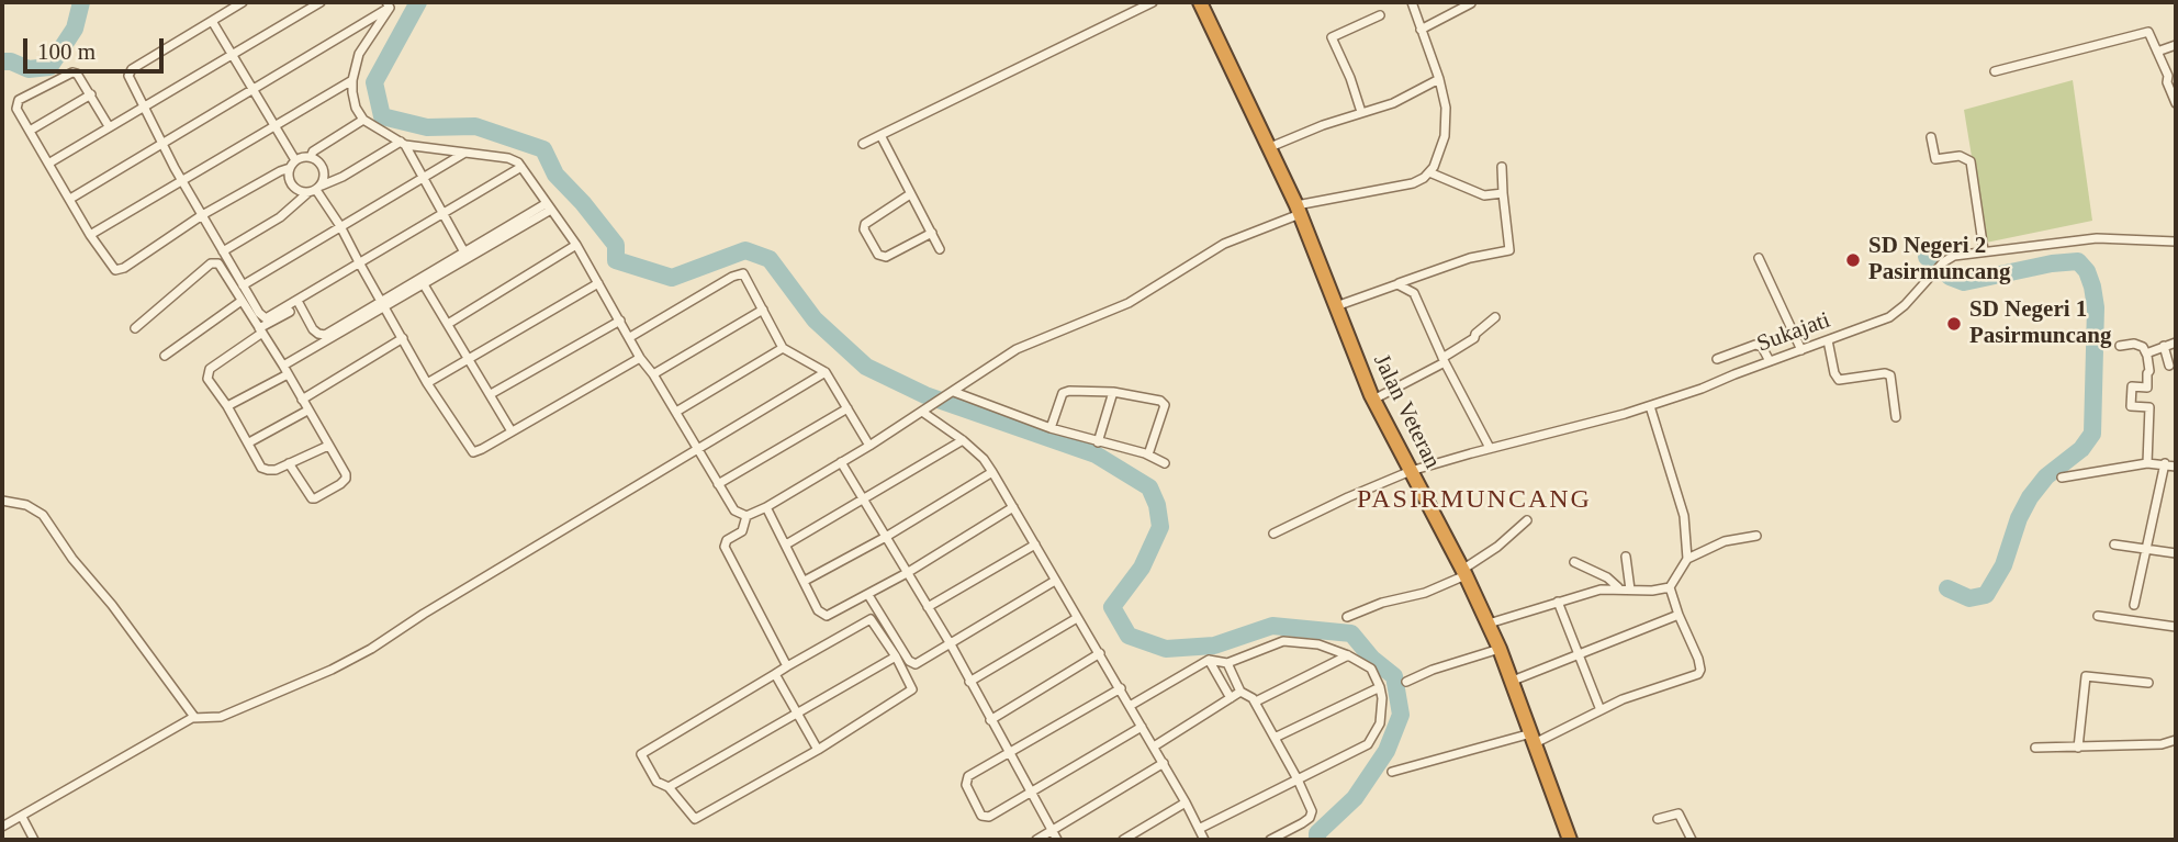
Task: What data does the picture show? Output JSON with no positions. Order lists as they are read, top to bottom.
{
  "streets": {
    "highway": ["Jalan Veteran"],
    "street": ["Sukajati"]
  },
  "crossings": [
    ["Sukajati", "Jalan Veteran"]
  ],
  "districts": ["PASIRMUNCANG"],
  "places": ["SD Negeri 2 Pasirmuncang", "SD Negeri 1 Pasirmuncang"],
  "scale_bar": "100 m"
}
